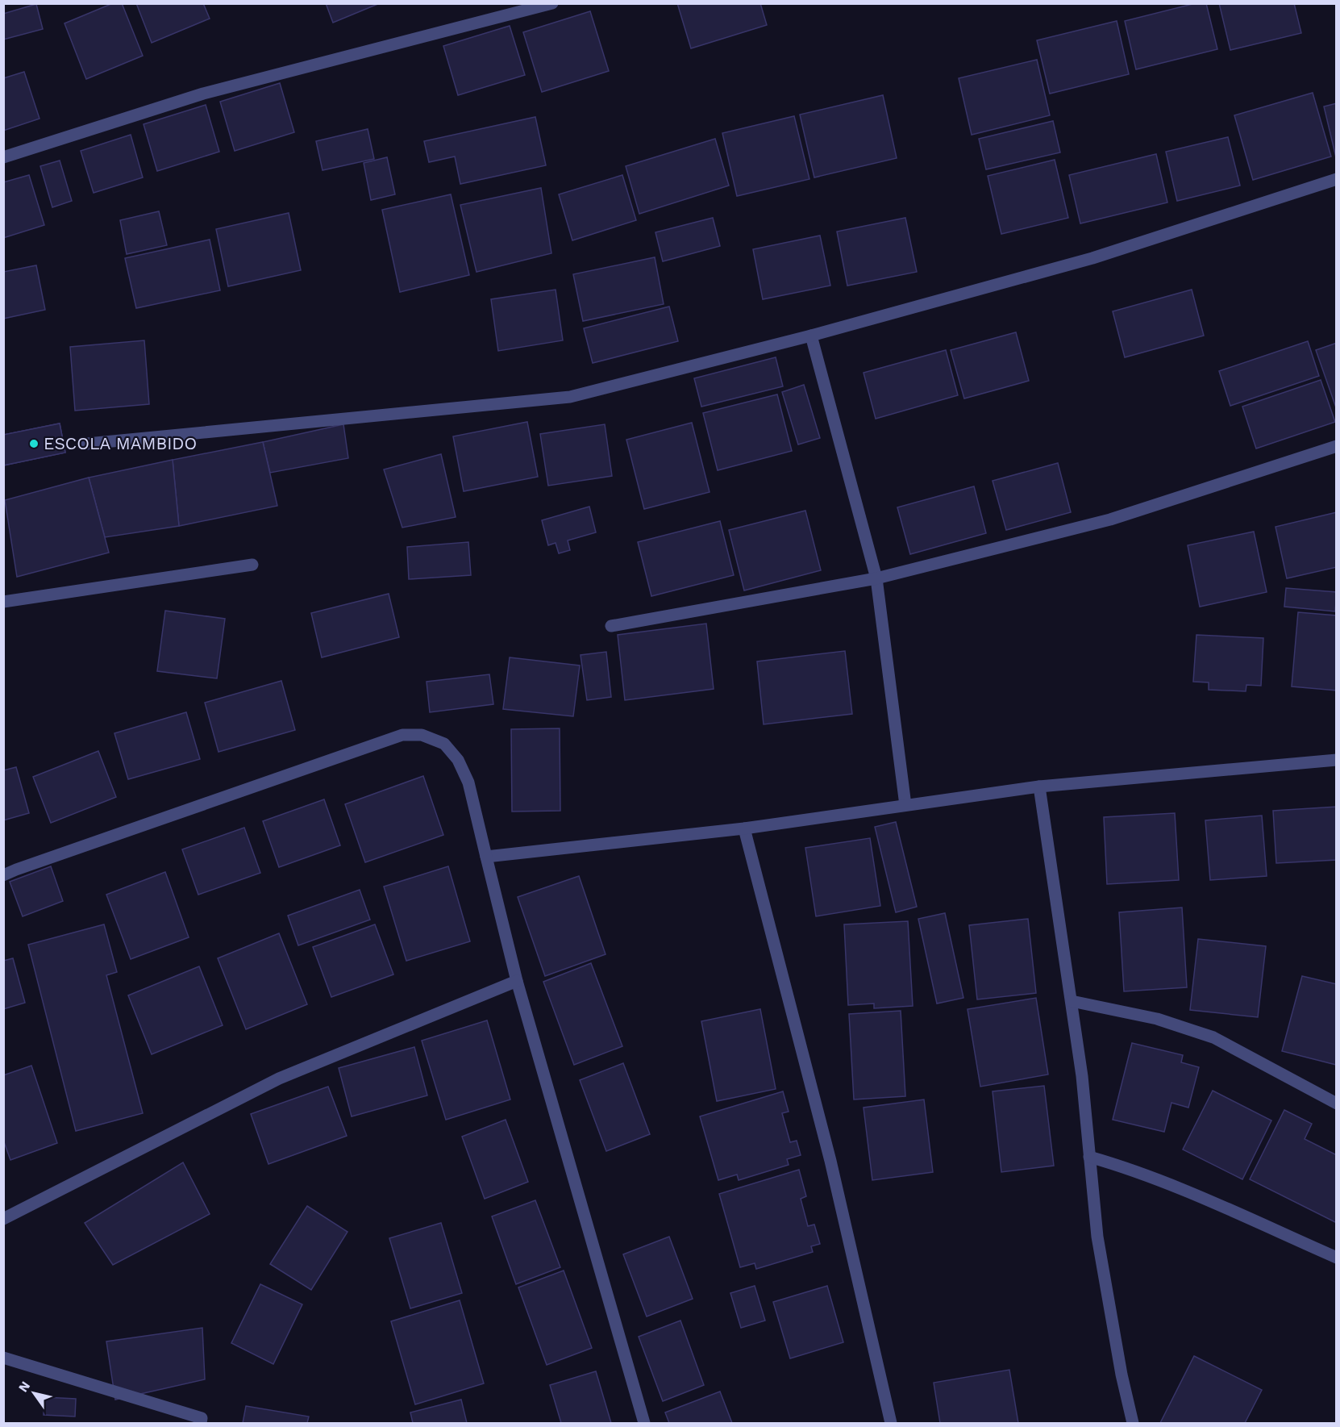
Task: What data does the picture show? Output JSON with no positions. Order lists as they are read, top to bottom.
{
  "places": ["ESCOLA MAMBIDO"],
  "north": "top left"
}
